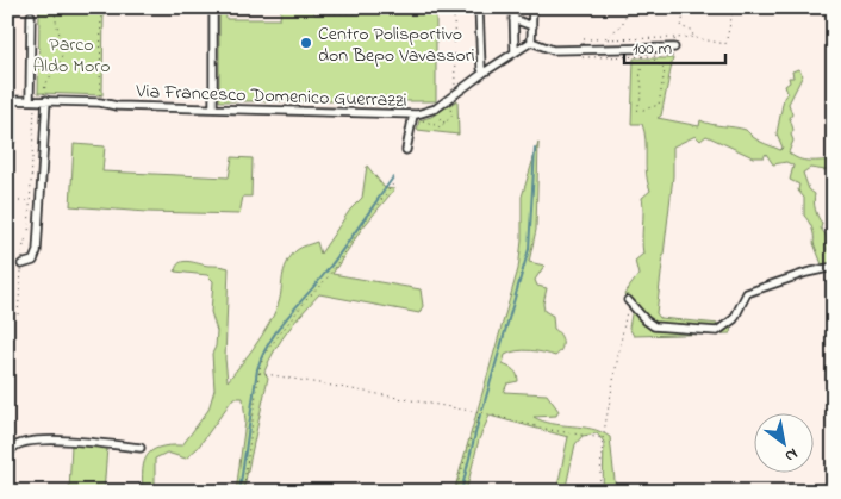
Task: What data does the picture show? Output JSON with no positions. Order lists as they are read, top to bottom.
{
  "streets": {
    "street": ["Via Francesco Domenico Guerrazzi"]
  },
  "parks": ["Parco Aldo Moro"],
  "places": ["Centro Polisportivo don Bepo Vavassori"],
  "scale_bar": "100 m",
  "north": "bottom right"
}
